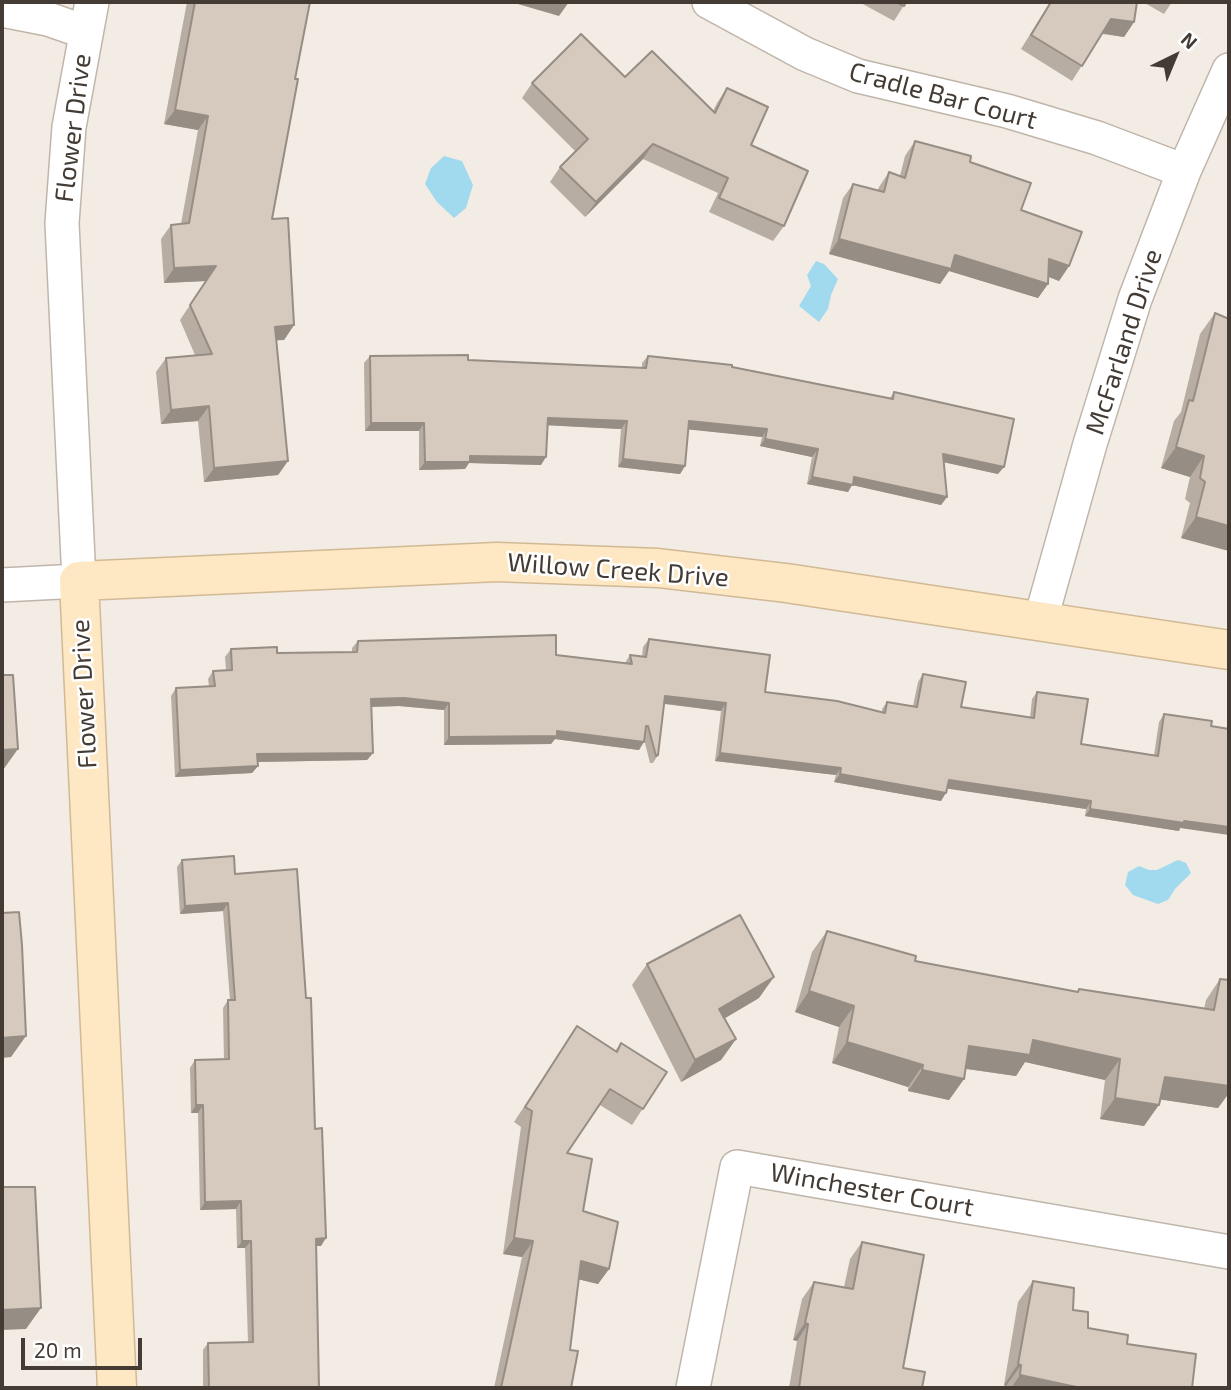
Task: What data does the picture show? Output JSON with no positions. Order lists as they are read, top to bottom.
{
  "streets": {
    "street": [
      "Cradle Bar Court",
      "Flower Drive",
      "McFarland Drive",
      "Willow Creek Drive",
      "Winchester Court"
    ]
  },
  "crossings": [
    ["Cradle Bar Court", "McFarland Drive"],
    ["Flower Drive", "Willow Creek Drive"],
    ["McFarland Drive", "Willow Creek Drive"]
  ],
  "scale_bar": "20 m",
  "north": "top right"
}
